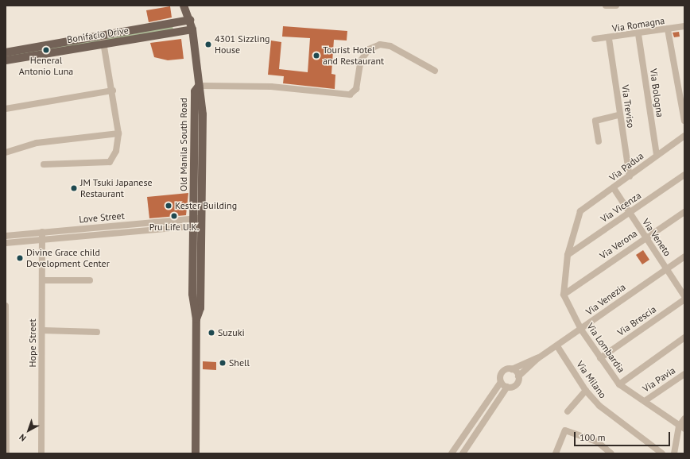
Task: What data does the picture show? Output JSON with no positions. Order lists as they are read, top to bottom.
{
  "streets": {
    "main road": ["Bonifacio Drive", "Old Manila South Road"],
    "street": [
      "Via Romagna",
      "Via Bologna",
      "Via Treviso",
      "Via Padua",
      "Via Vicenza",
      "Love Street",
      "Via Veneto",
      "Via Verona",
      "Via Venezia",
      "Via Brescia",
      "Hope Street",
      "Via Lombardia",
      "Via Milano",
      "Via Pavia"
    ]
  },
  "crossings": [
    ["Via Romagna", "Via Bologna"],
    ["Via Romagna", "Via Treviso"],
    ["Bonifacio Drive", "Old Manila South Road"],
    ["Via Bologna", "Via Padua"],
    ["Via Treviso", "Via Padua"],
    ["Old Manila South Road", "Love Street"],
    ["Via Padua", "Via Vicenza"],
    ["Via Padua", "Via Veneto"],
    ["Via Vicenza", "Via Veneto"],
    ["Love Street", "Hope Street"],
    ["Via Veneto", "Via Verona"],
    ["Via Veneto", "Via Venezia"],
    ["Via Verona", "Via Lombardia"],
    ["Via Venezia", "Via Lombardia"],
    ["Via Venezia", "Via Milano"],
    ["Via Brescia", "Via Lombardia"],
    ["Via Lombardia", "Via Pavia"]
  ],
  "places": [
    "4301 Sizzling House",
    "Heneral Antonio Luna",
    "Tourist Hotel and Restaurant",
    "JM Tsuki Japanese Restaurant",
    "Kester Building",
    "Pru Life U.K.",
    "Divine Grace child Development Center",
    "Suzuki",
    "Shell"
  ],
  "scale_bar": "100 m",
  "north": "bottom left"
}
